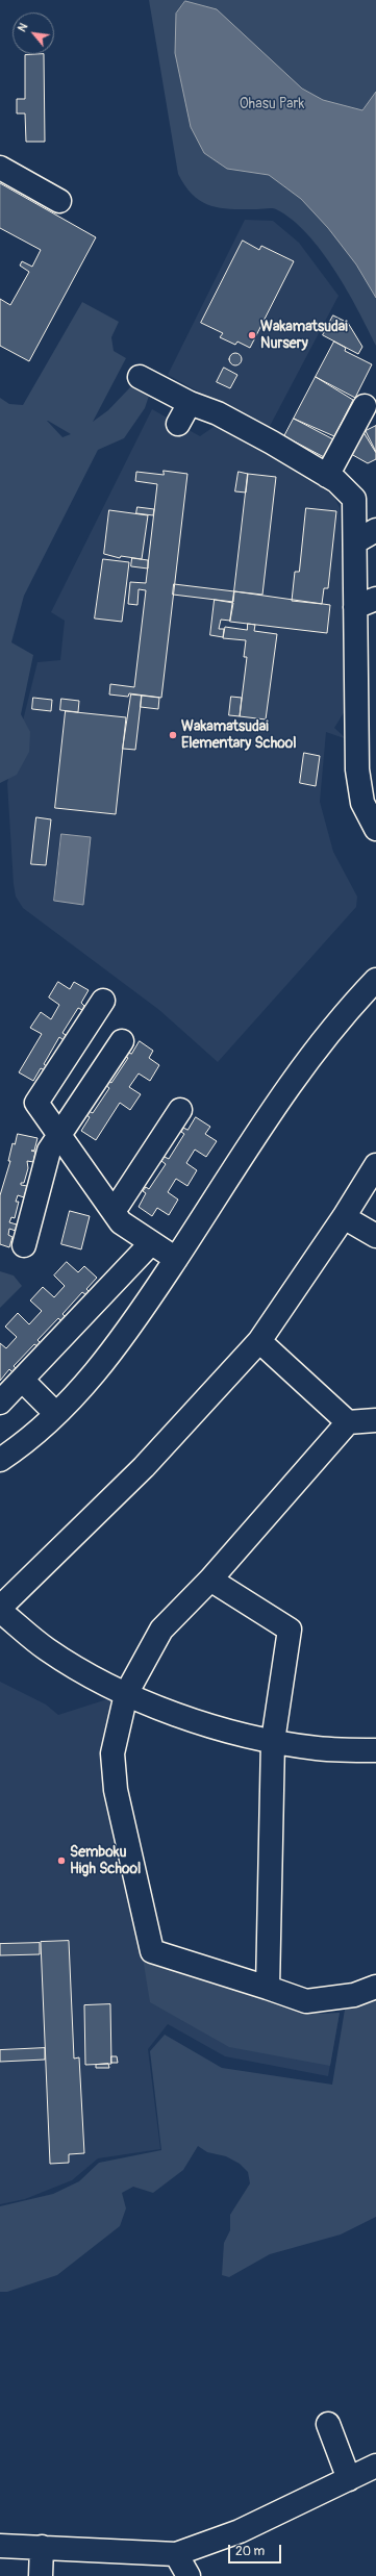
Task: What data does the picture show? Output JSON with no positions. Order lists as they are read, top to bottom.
{
  "parks": ["Ohasu Park"],
  "places": ["Wakamatsudai Nursery", "Wakamatsudai Elementary School", "Semboku High School"],
  "scale_bar": "20 m",
  "north": "top left"
}
